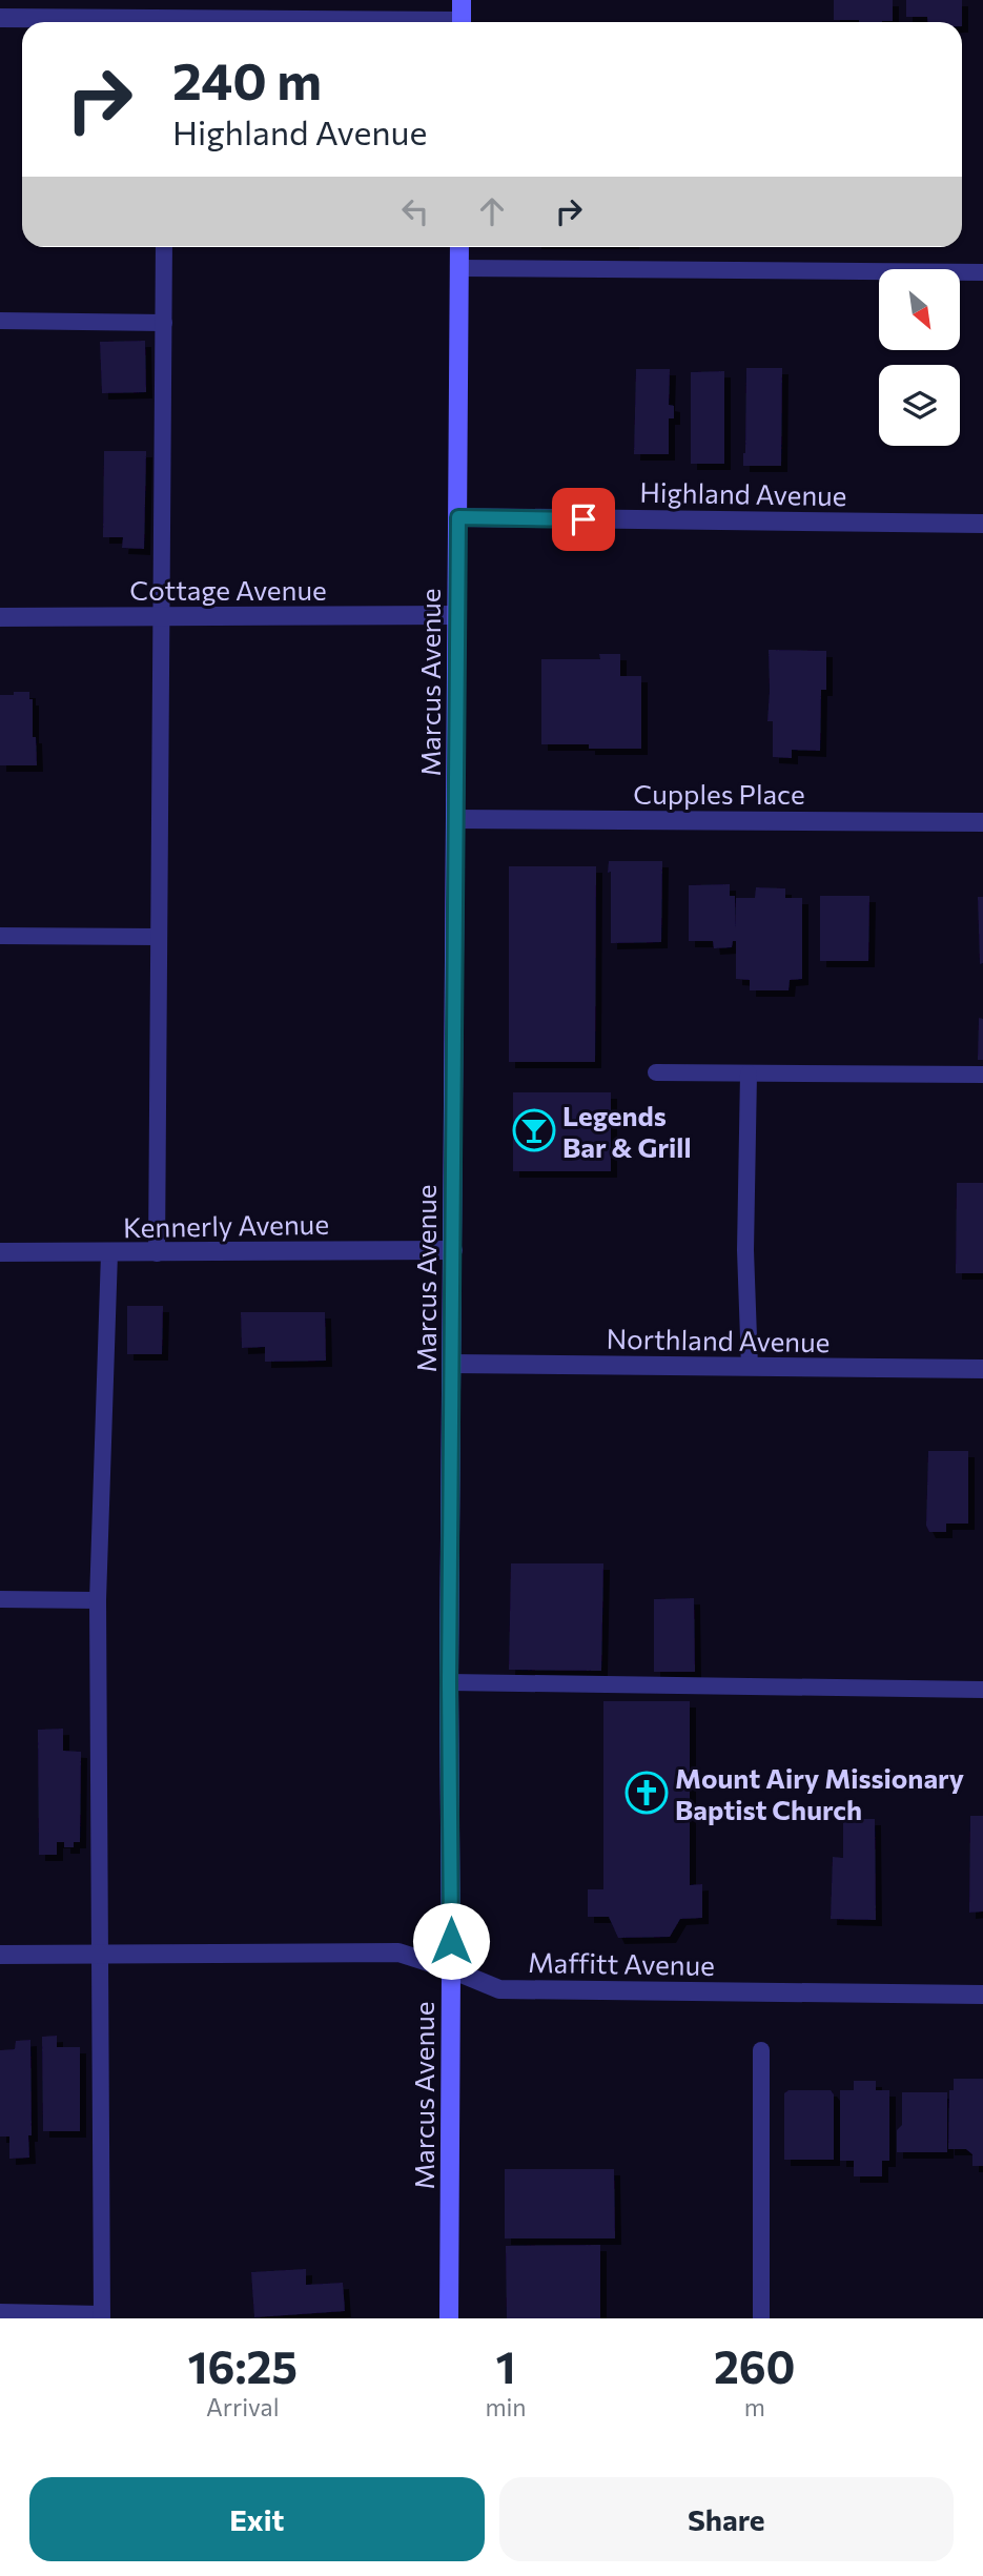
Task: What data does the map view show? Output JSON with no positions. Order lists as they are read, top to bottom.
{
  "streets": {
    "street": [
      "Highland Avenue",
      "Cottage Avenue",
      "Marcus Avenue",
      "Cupples Place",
      "Kennerly Avenue",
      "Northland Avenue",
      "Maffitt Avenue"
    ]
  },
  "crossings": [
    ["Highland Avenue", "Marcus Avenue"],
    ["Cottage Avenue", "Marcus Avenue"],
    ["Marcus Avenue", "Cupples Place"],
    ["Marcus Avenue", "Kennerly Avenue"],
    ["Marcus Avenue", "Northland Avenue"],
    ["Marcus Avenue", "Maffitt Avenue"]
  ],
  "places": {
    "bar": ["Legends Bar & Grill"],
    "church": ["Mount Airy Missionary Baptist Church"]
  },
  "north": "bottom right",
  "page": {
    "turn": ["240 m", "Highland Avenue"],
    "eta": [
      "16:25",
      "Arrival",
      "1",
      "min",
      "260",
      "m"
    ],
    "buttons": ["Exit", "Share"]
  }
}
